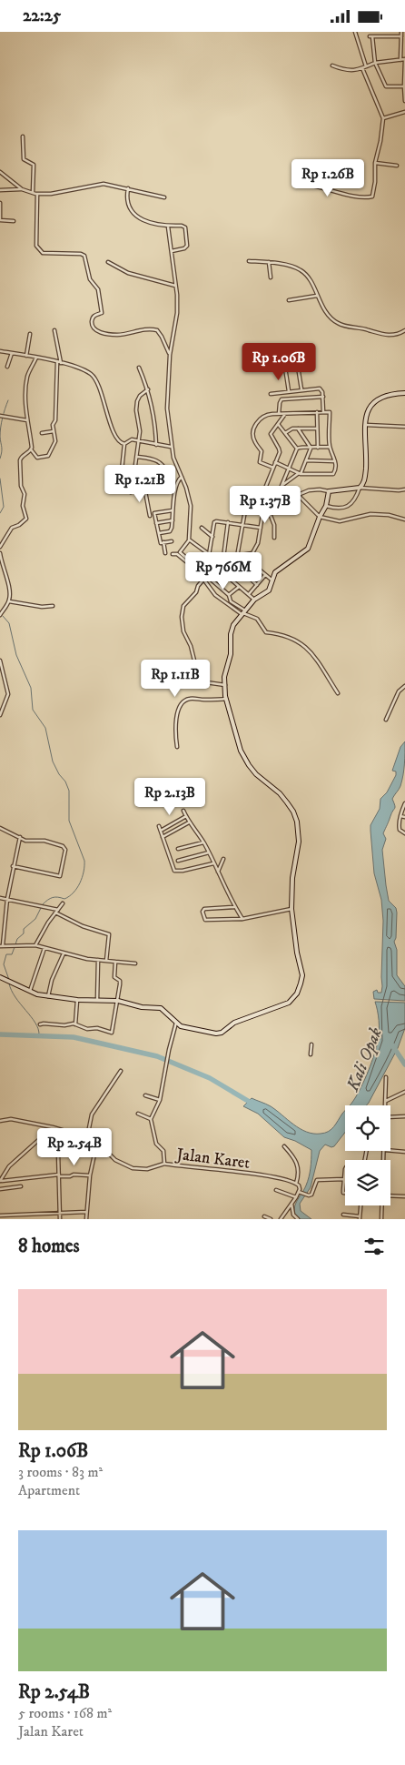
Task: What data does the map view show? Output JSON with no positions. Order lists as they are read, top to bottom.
{
  "streets": {
    "street": ["Jalan Karet"]
  },
  "water": ["Kali Opak"],
  "page": {
    "status": "22:25",
    "price": [
      "Rp 1.26B",
      "Rp 1.06B",
      "Rp 1.21B",
      "Rp 1.37B",
      "Rp 766M",
      "Rp 1.11B",
      "Rp 2.13B",
      "Rp 2.54B"
    ],
    "heading": "8 homes",
    "list": [
      {
        "name": "Rp 1.06B",
        "note": "3 rooms · 83 m² · Apartment"
      },
      {
        "name": "Rp 2.54B",
        "note": "5 rooms · 168 m² · Jalan Karet"
      }
    ]
  }
}
